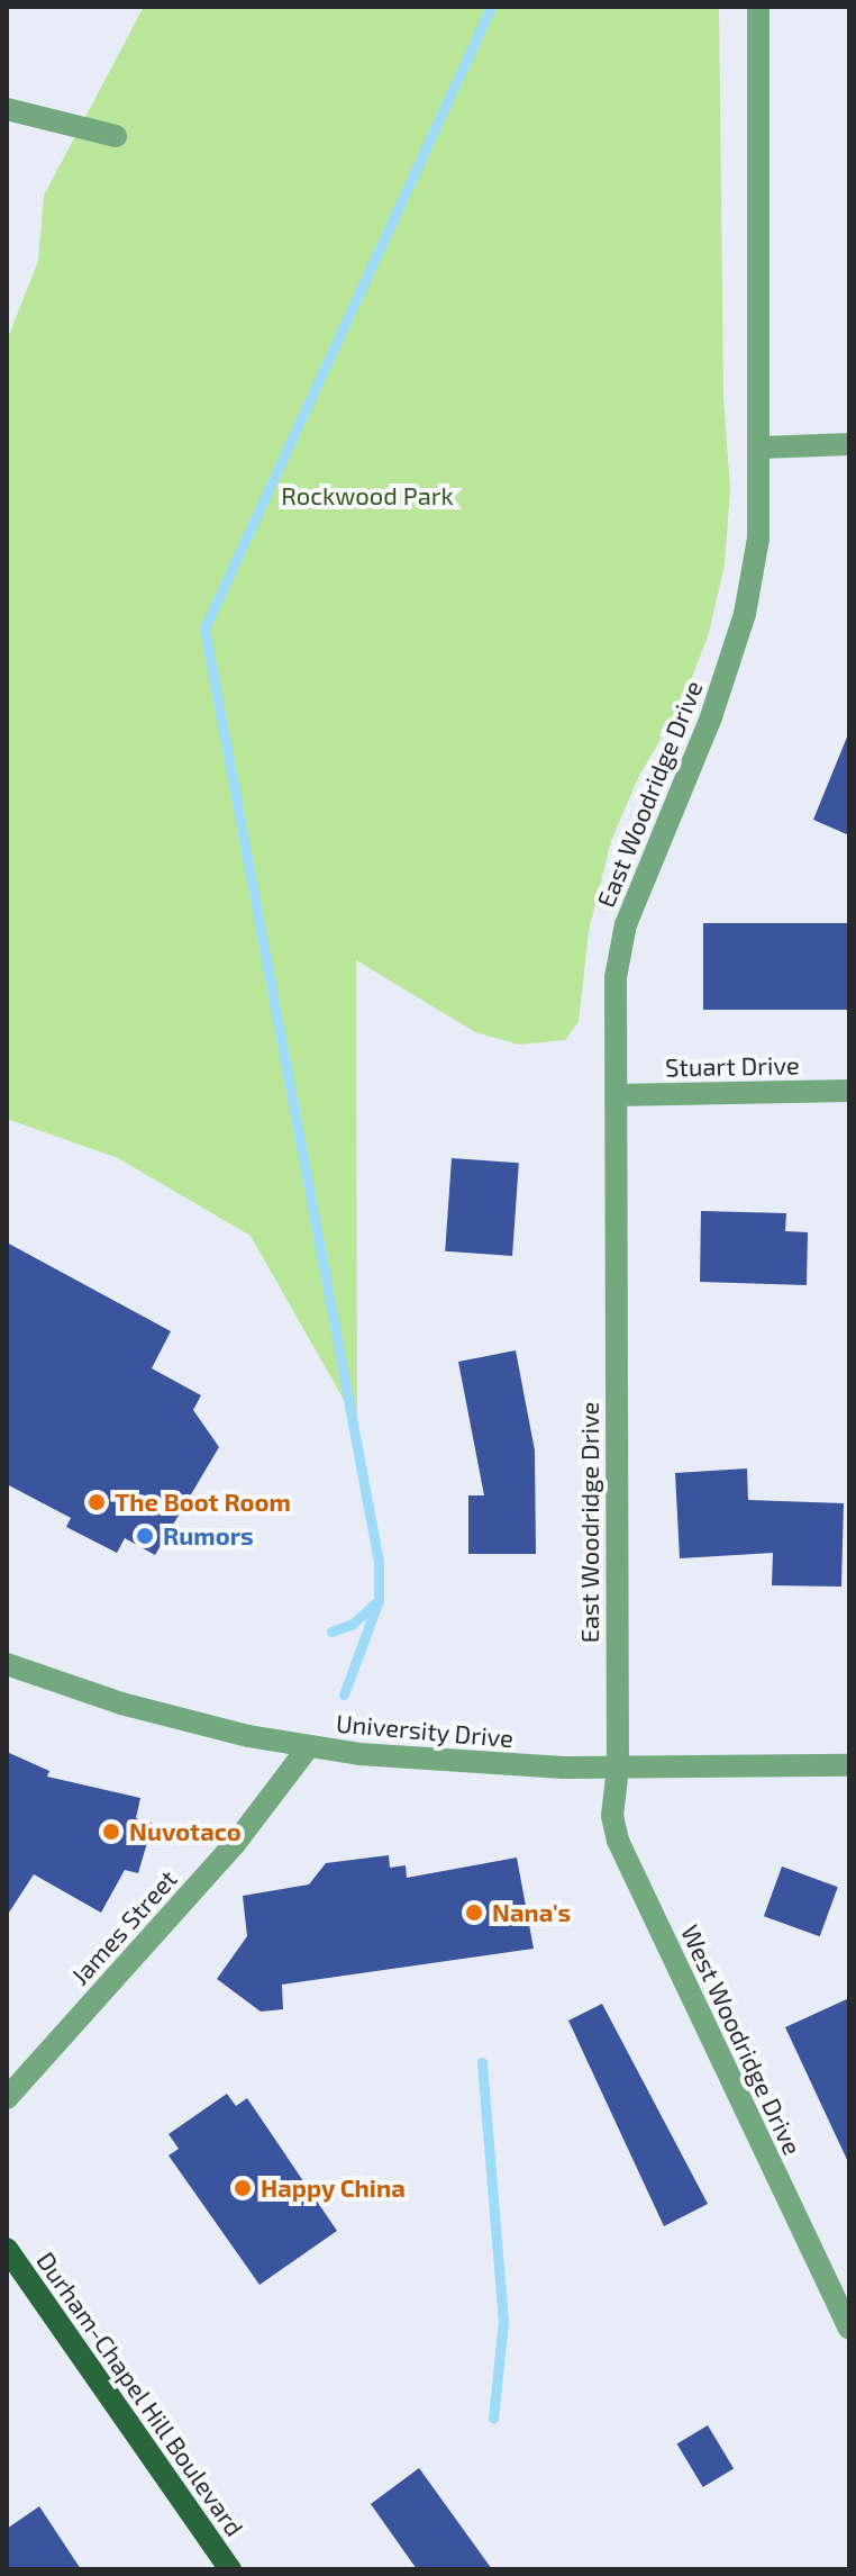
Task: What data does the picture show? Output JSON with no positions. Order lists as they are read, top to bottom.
{
  "streets": {
    "main road": ["Durham-Chapel Hill Boulevard"],
    "street": [
      "East Woodridge Drive",
      "Stuart Drive",
      "University Drive",
      "James Street",
      "West Woodridge Drive"
    ]
  },
  "crossings": [
    ["East Woodridge Drive", "Stuart Drive"],
    ["East Woodridge Drive", "University Drive"],
    ["East Woodridge Drive", "West Woodridge Drive"],
    ["University Drive", "James Street"],
    ["University Drive", "West Woodridge Drive"]
  ],
  "parks": ["Rockwood Park"],
  "places": [
    "The Boot Room",
    "Rumors",
    "Nuvotaco",
    "Nana's",
    "Happy China"
  ]
}
